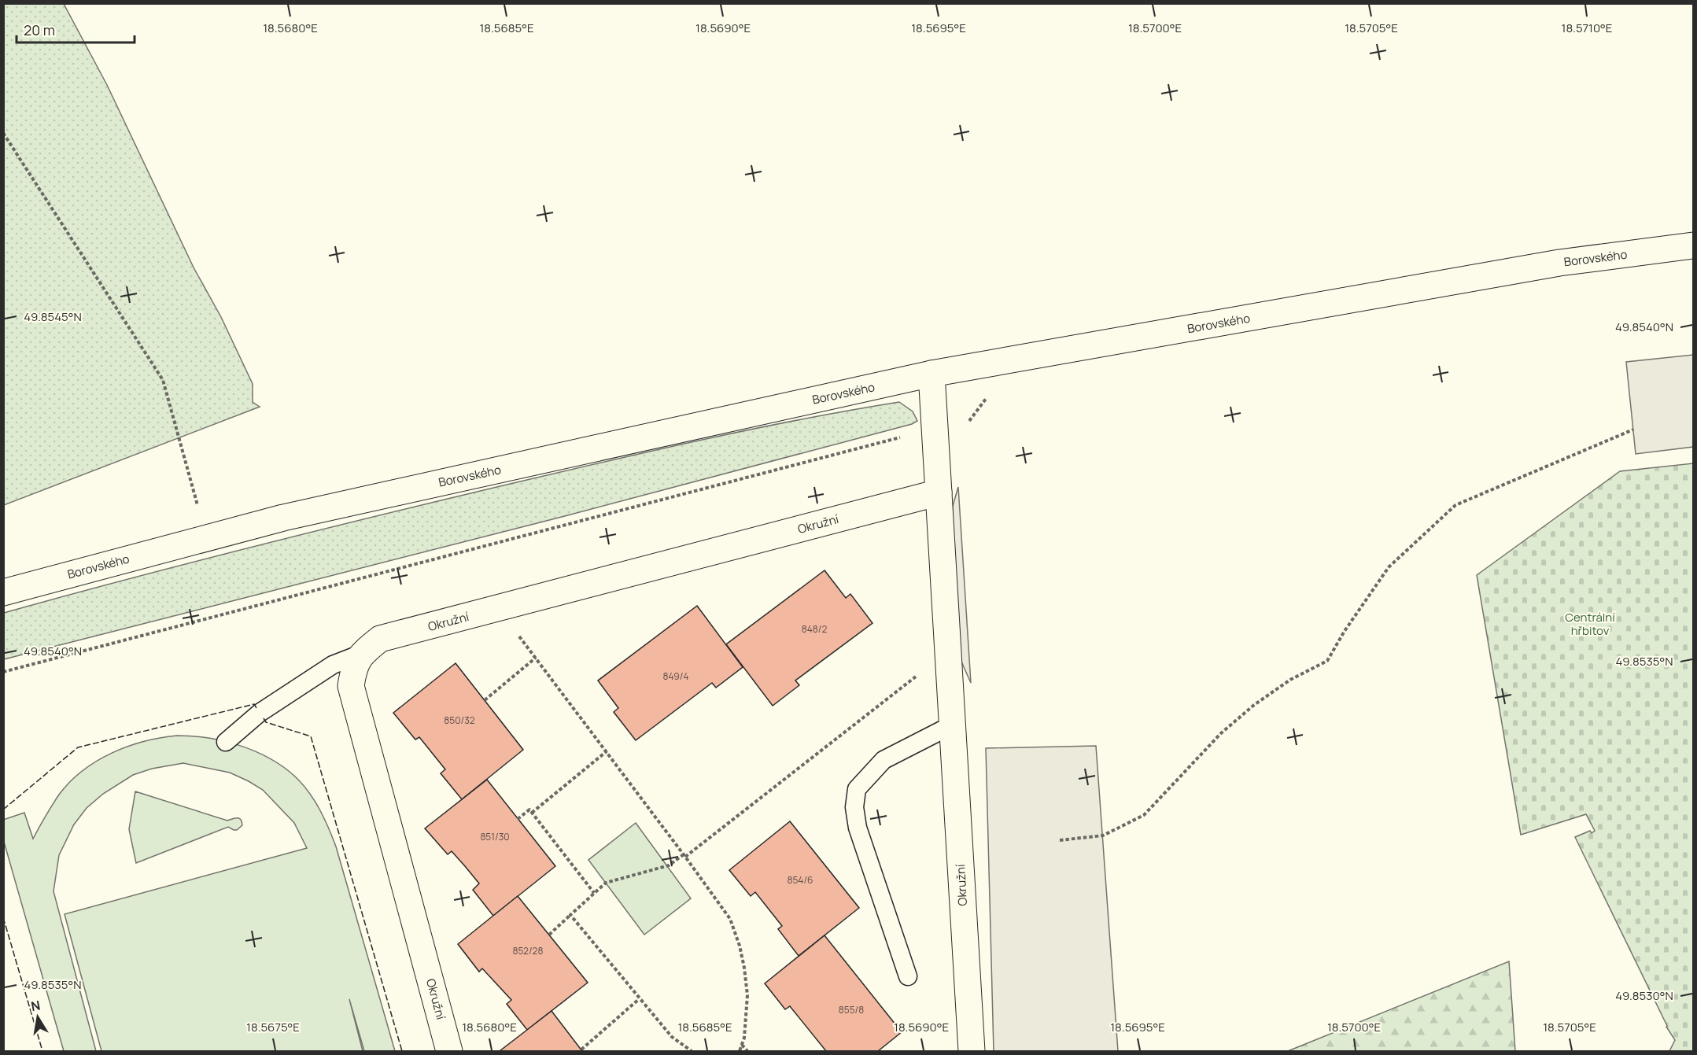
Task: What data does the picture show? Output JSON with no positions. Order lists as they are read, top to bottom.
{
  "streets": {
    "main road": ["Borovského", "Okružní"]
  },
  "crossings": [
    ["Borovského", "Okružní"]
  ],
  "parks": ["Centrální hřbitov"],
  "house_numbers": [
    "848/2",
    "849/4",
    "850/32",
    "851/30",
    "854/6",
    "852/28",
    "855/8"
  ],
  "scale_bar": "20 m",
  "north": "top",
  "coordinates": [
    "18.5680°E",
    "18.5685°E",
    "18.5690°E",
    "18.5695°E",
    "18.5700°E",
    "18.5705°E",
    "18.5710°E",
    "49.8545°N",
    "49.8540°N",
    "49.8535°N",
    "49.8530°N",
    "18.5675°E"
  ]
}
